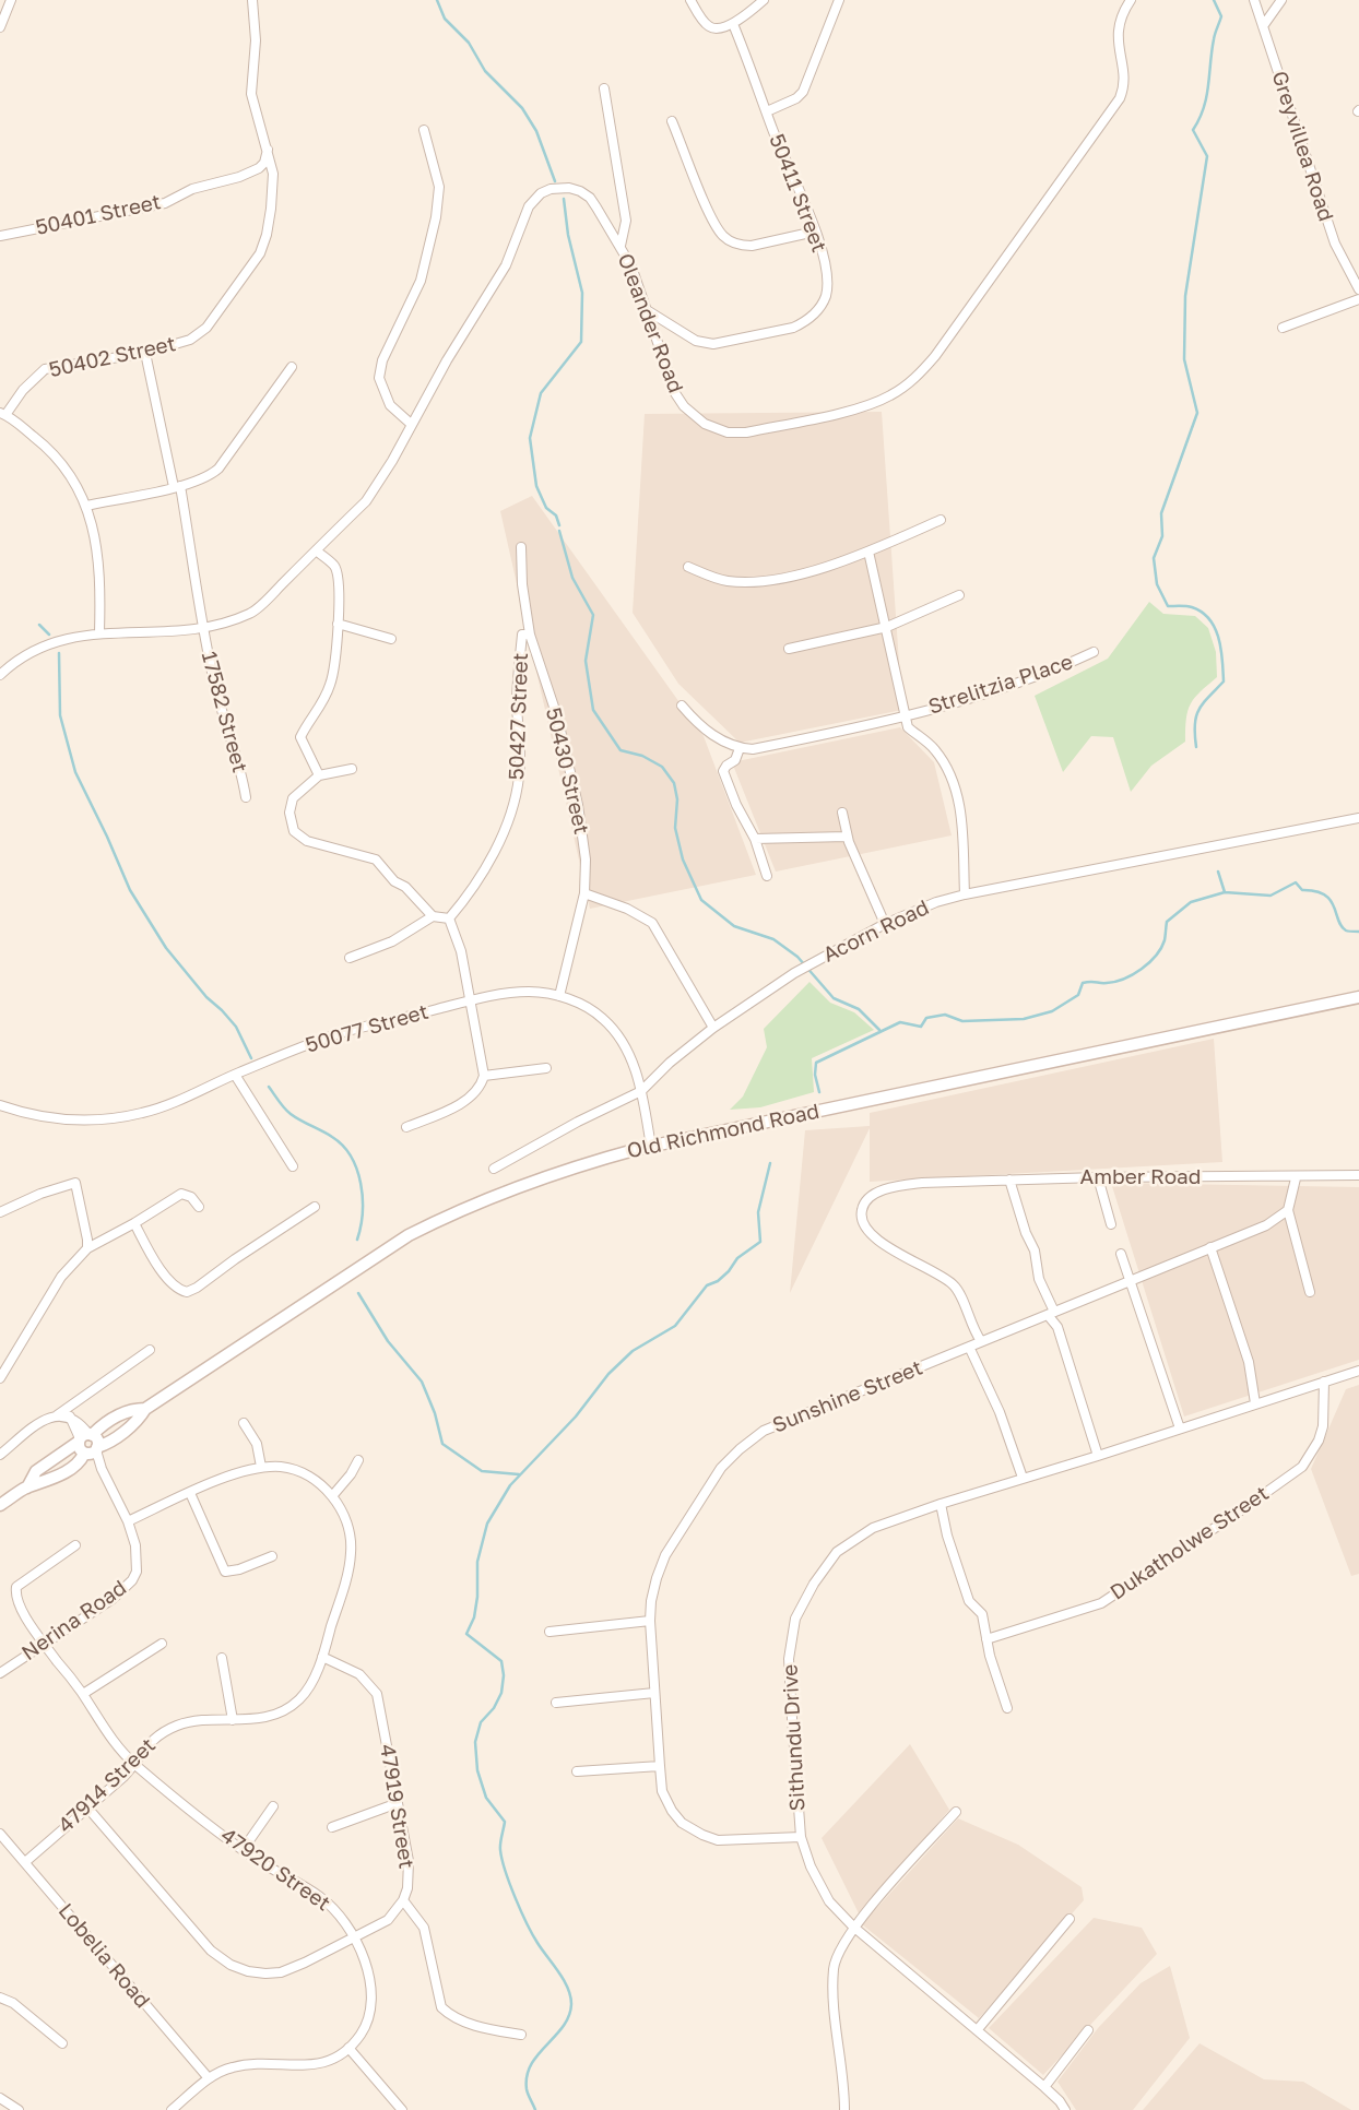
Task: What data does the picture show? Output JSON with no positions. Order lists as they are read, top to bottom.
{
  "streets": {
    "street": [
      "Greyvillea Road",
      "50411 Street",
      "50401 Street",
      "Oleander Road",
      "50402 Street",
      "Strelitzia Place",
      "17582 Street",
      "50427 Street",
      "50430 Street",
      "Acorn Road",
      "50077 Street",
      "Old Richmond Road",
      "Amber Road",
      "Sunshine Street",
      "Dukatholwe Street",
      "Nerina Road",
      "Sithundu Drive",
      "47914 Street",
      "47919 Street",
      "47920 Street",
      "Lobelia Road"
    ]
  },
  "crossings": [
    ["50411 Street", "Oleander Road"],
    ["50401 Street", "50402 Street"],
    ["Oleander Road", "17582 Street"],
    ["50402 Street", "17582 Street"],
    ["Strelitzia Place", "Acorn Road"],
    ["50427 Street", "50430 Street"],
    ["50430 Street", "50077 Street"],
    ["Acorn Road", "50077 Street"],
    ["50077 Street", "Old Richmond Road"],
    ["Amber Road", "Sunshine Street"],
    ["Sunshine Street", "Sithundu Drive"],
    ["Dukatholwe Street", "Sithundu Drive"],
    ["Nerina Road", "47914 Street"],
    ["Nerina Road", "47920 Street"],
    ["47914 Street", "47919 Street"],
    ["47914 Street", "47920 Street"],
    ["47914 Street", "Lobelia Road"],
    ["47919 Street", "47920 Street"]
  ]
}
